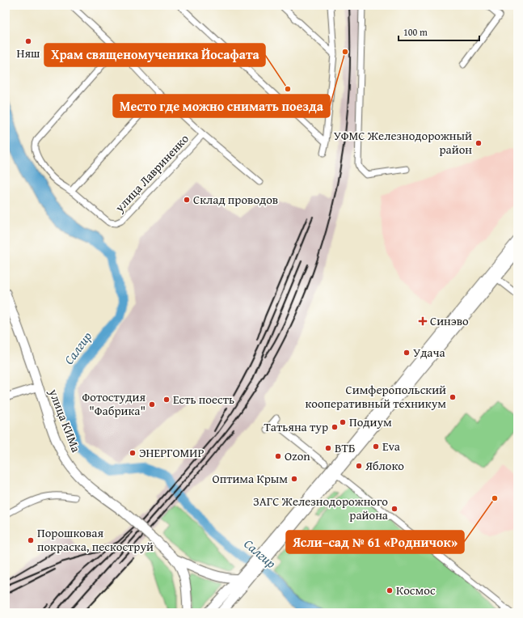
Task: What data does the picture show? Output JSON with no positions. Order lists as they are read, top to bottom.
{
  "streets": {
    "main road": ["улица КИМа"],
    "street": ["улица Лавриненко"]
  },
  "water": ["Салгир"],
  "places": {
    "other": [
      "Няш",
      "Место где можно снимать поезда",
      "Храм священомученика Йосафата",
      "УФМС Железнодорожный район",
      "Склад проводов",
      "Удача",
      "Симферопольский кооперативный техникум",
      "Есть поесть",
      "Фотостудия \"Фабрика\"",
      "Подиум",
      "Татьяна тур",
      "Eva",
      "ВТБ",
      "ЭНЕРГОМИР",
      "Ozon",
      "Яблоко",
      "Оптима Крым",
      "Ясли–сад № 61 «Родничок»",
      "ЗАГС Железнодорожного района",
      "Порошковая покраска, пескоструй",
      "Космос"
    ],
    "health": ["Синэво"]
  },
  "scale_bar": "100 m"
}
